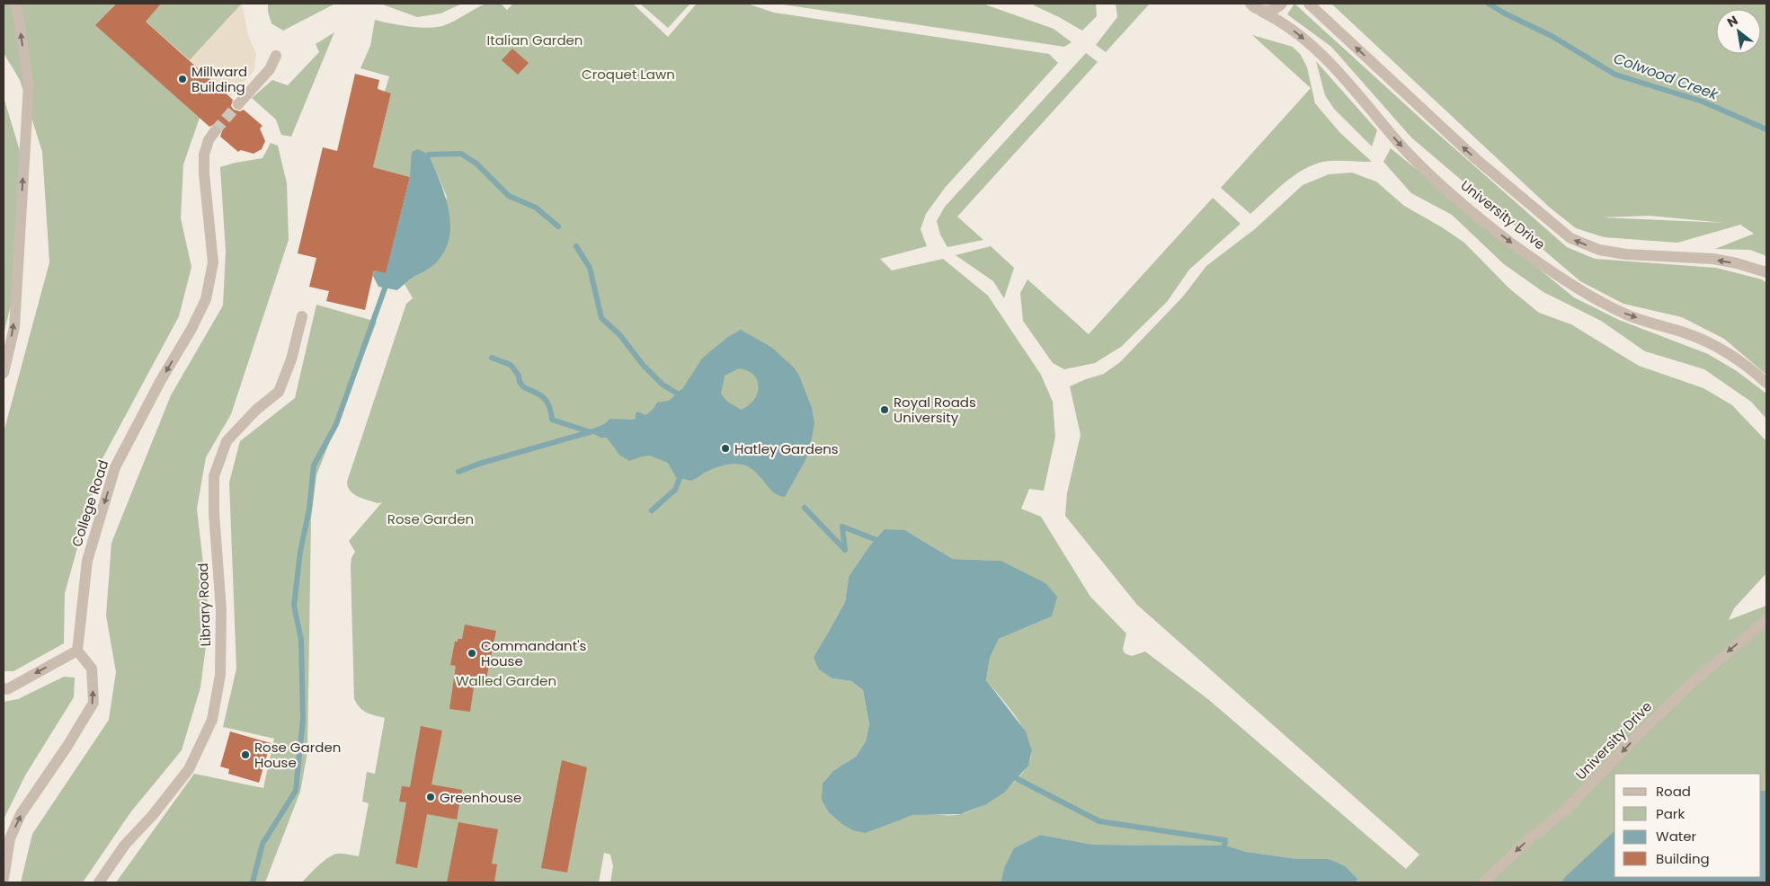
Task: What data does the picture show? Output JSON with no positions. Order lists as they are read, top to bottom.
{
  "streets": {
    "street": ["University Drive", "College Road", "Library Road"]
  },
  "one_way": ["College Road"],
  "water": ["Colwood Creek"],
  "parks": [
    "Italian Garden",
    "Croquet Lawn",
    "Rose Garden",
    "Walled Garden"
  ],
  "places": [
    "Millward Building",
    "Royal Roads University",
    "Hatley Gardens",
    "Commandant's House",
    "Rose Garden House",
    "Greenhouse"
  ],
  "legend": [
    "Road",
    "Park",
    "Water",
    "Building"
  ],
  "north": "top left"
}
